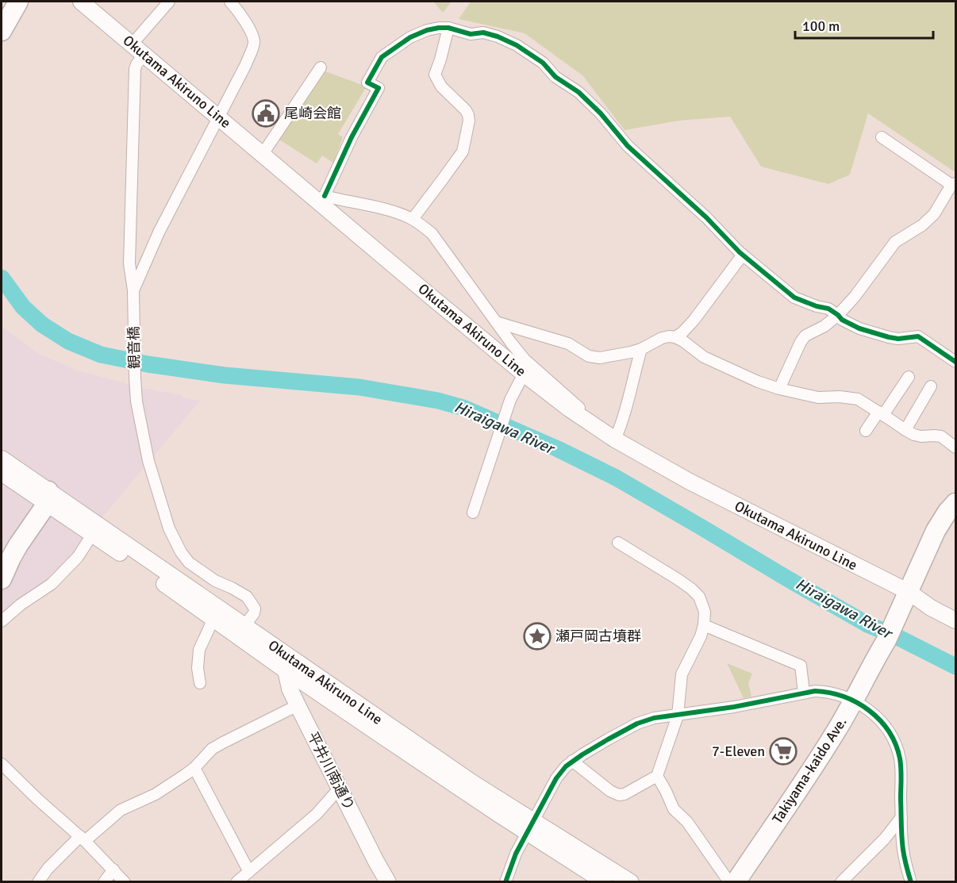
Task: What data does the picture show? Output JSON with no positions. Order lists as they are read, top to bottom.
{
  "streets": {
    "highway": ["Takiyama-kaido Ave."],
    "main road": ["Okutama Akiruno Line", "平井川南通り"],
    "street": ["観音橋"]
  },
  "crossings": [
    ["Okutama Akiruno Line", "観音橋"],
    ["Okutama Akiruno Line", "Takiyama-kaido Ave."],
    ["Okutama Akiruno Line", "平井川南通り"]
  ],
  "water": ["Hiraigawa River"],
  "places": {
    "public building": ["尾崎会館"],
    "place": ["瀬戸岡古墳群"],
    "supermarket": ["7-Eleven"]
  },
  "scale_bar": "100 m"
}
